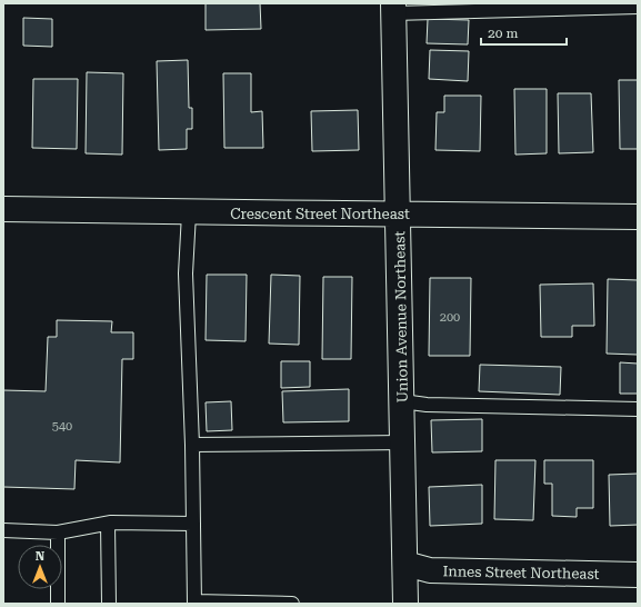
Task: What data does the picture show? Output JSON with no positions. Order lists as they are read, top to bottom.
{
  "streets": {
    "street": ["Crescent Street Northeast", "Union Avenue Northeast", "Innes Street Northeast"]
  },
  "crossings": [
    ["Crescent Street Northeast", "Union Avenue Northeast"],
    ["Union Avenue Northeast", "Innes Street Northeast"]
  ],
  "house_numbers": ["200", "540"],
  "scale_bar": "20 m",
  "north": "top"
}
